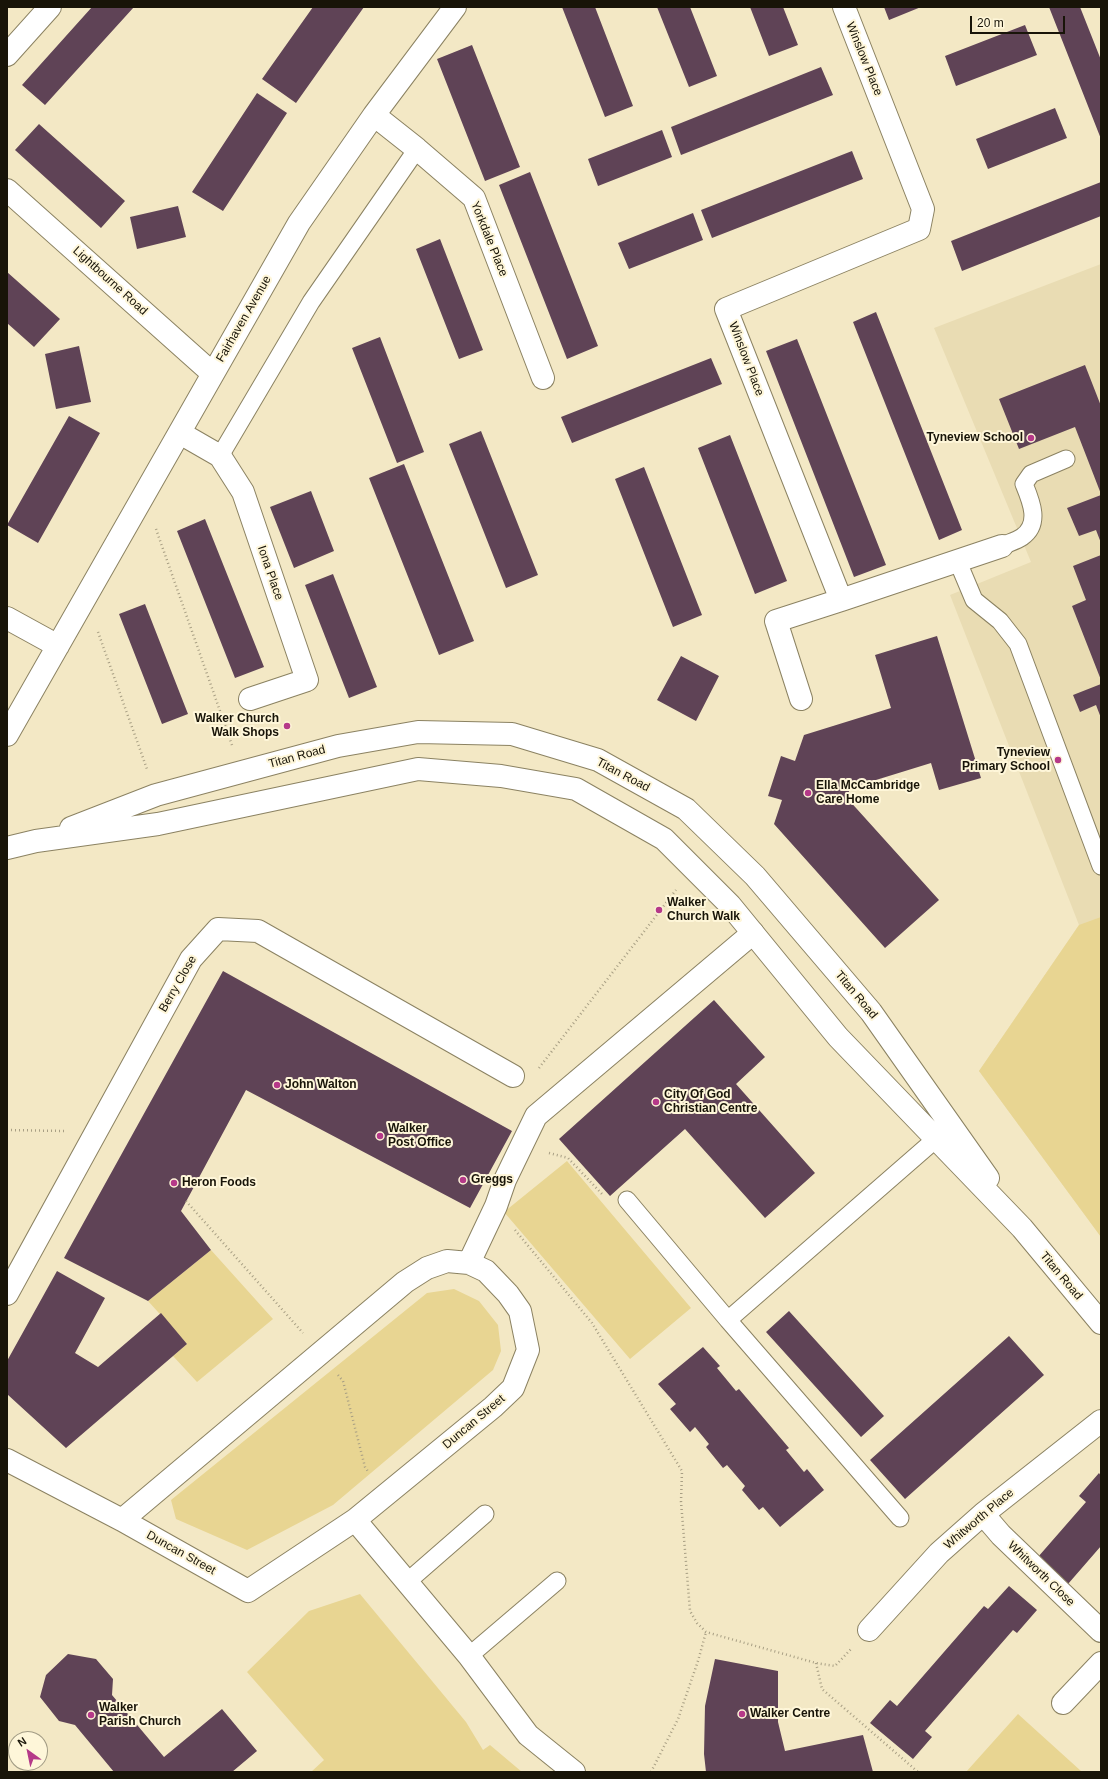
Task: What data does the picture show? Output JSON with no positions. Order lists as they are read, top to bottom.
{
  "streets": {
    "street": [
      "Winslow Place",
      "Yorkdale Place",
      "Lightbourne Road",
      "Fairhaven Avenue",
      "Iona Place",
      "Titan Road",
      "Berry Close",
      "Duncan Street",
      "Whitworth Place",
      "Whitworth Close"
    ]
  },
  "crossings": [
    ["Yorkdale Place", "Fairhaven Avenue"],
    ["Lightbourne Road", "Fairhaven Avenue"],
    ["Fairhaven Avenue", "Iona Place"],
    ["Whitworth Place", "Whitworth Close"]
  ],
  "places": [
    "Tyneview School",
    "Walker Church Walk Shops",
    "Tyneview Primary School",
    "Ella McCambridge Care Home",
    "Walker Church Walk",
    "John Walton",
    "City Of God Christian Centre",
    "Walker Post Office",
    "Greggs",
    "Heron Foods",
    "Walker Centre",
    "Walker Parish Church"
  ],
  "scale_bar": "20 m",
  "north": "top left"
}
